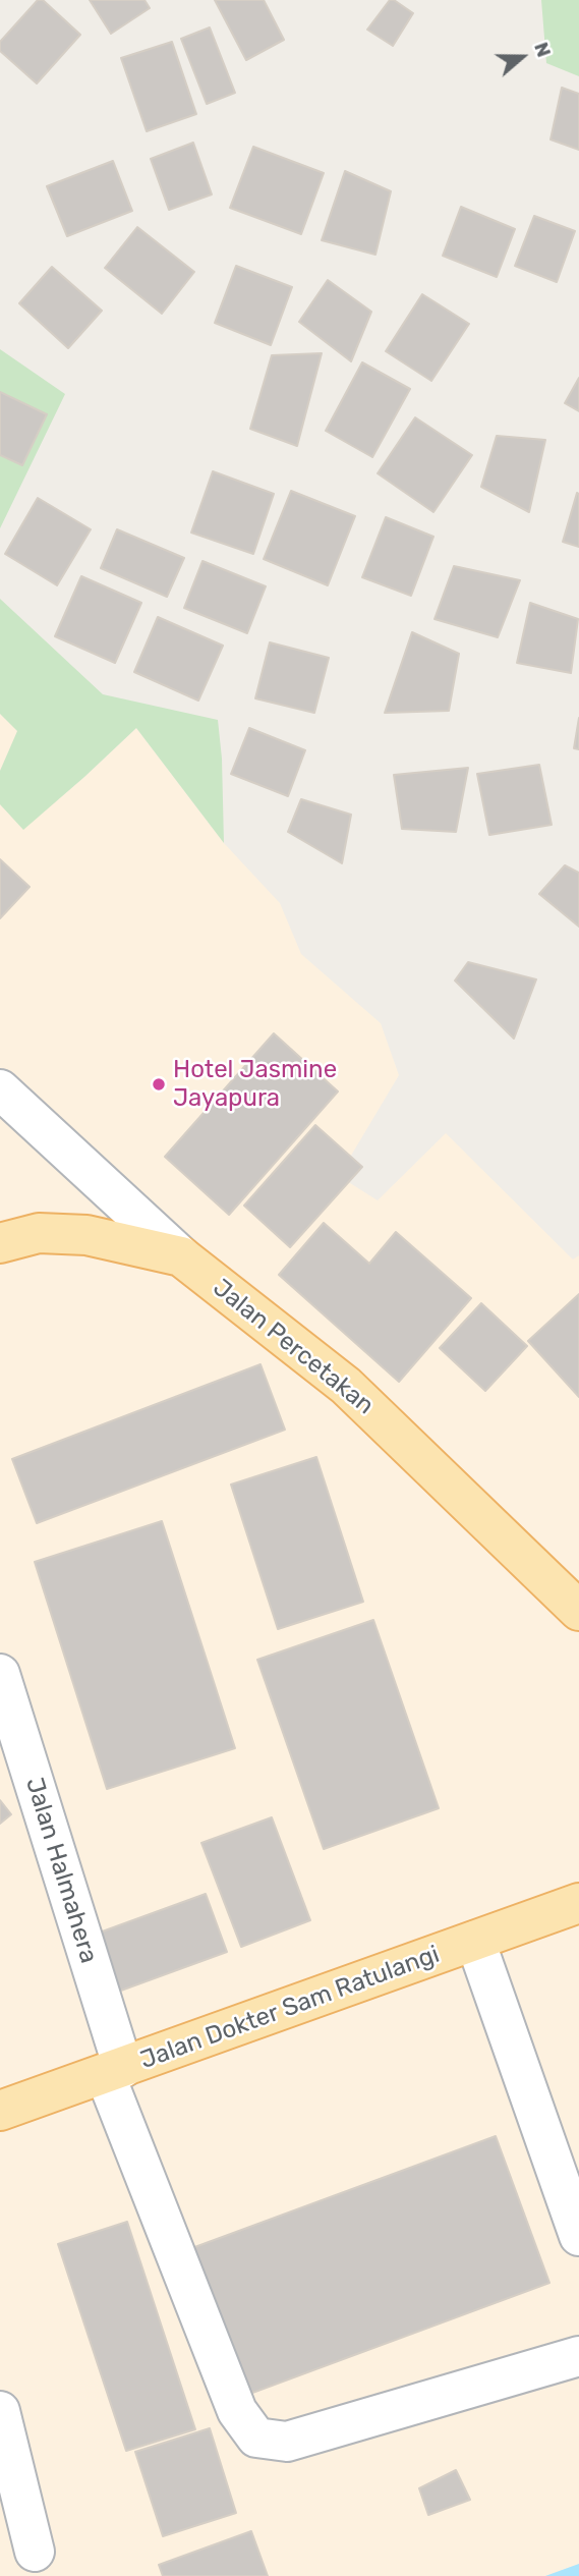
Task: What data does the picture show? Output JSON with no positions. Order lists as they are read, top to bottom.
{
  "streets": {
    "main road": ["Jalan Percetakan", "Jalan Dokter Sam Ratulangi"],
    "street": ["Jalan Halmahera"]
  },
  "crossings": [
    ["Jalan Halmahera", "Jalan Dokter Sam Ratulangi"]
  ],
  "places": ["Hotel Jasmine Jayapura"],
  "north": "right"
}
